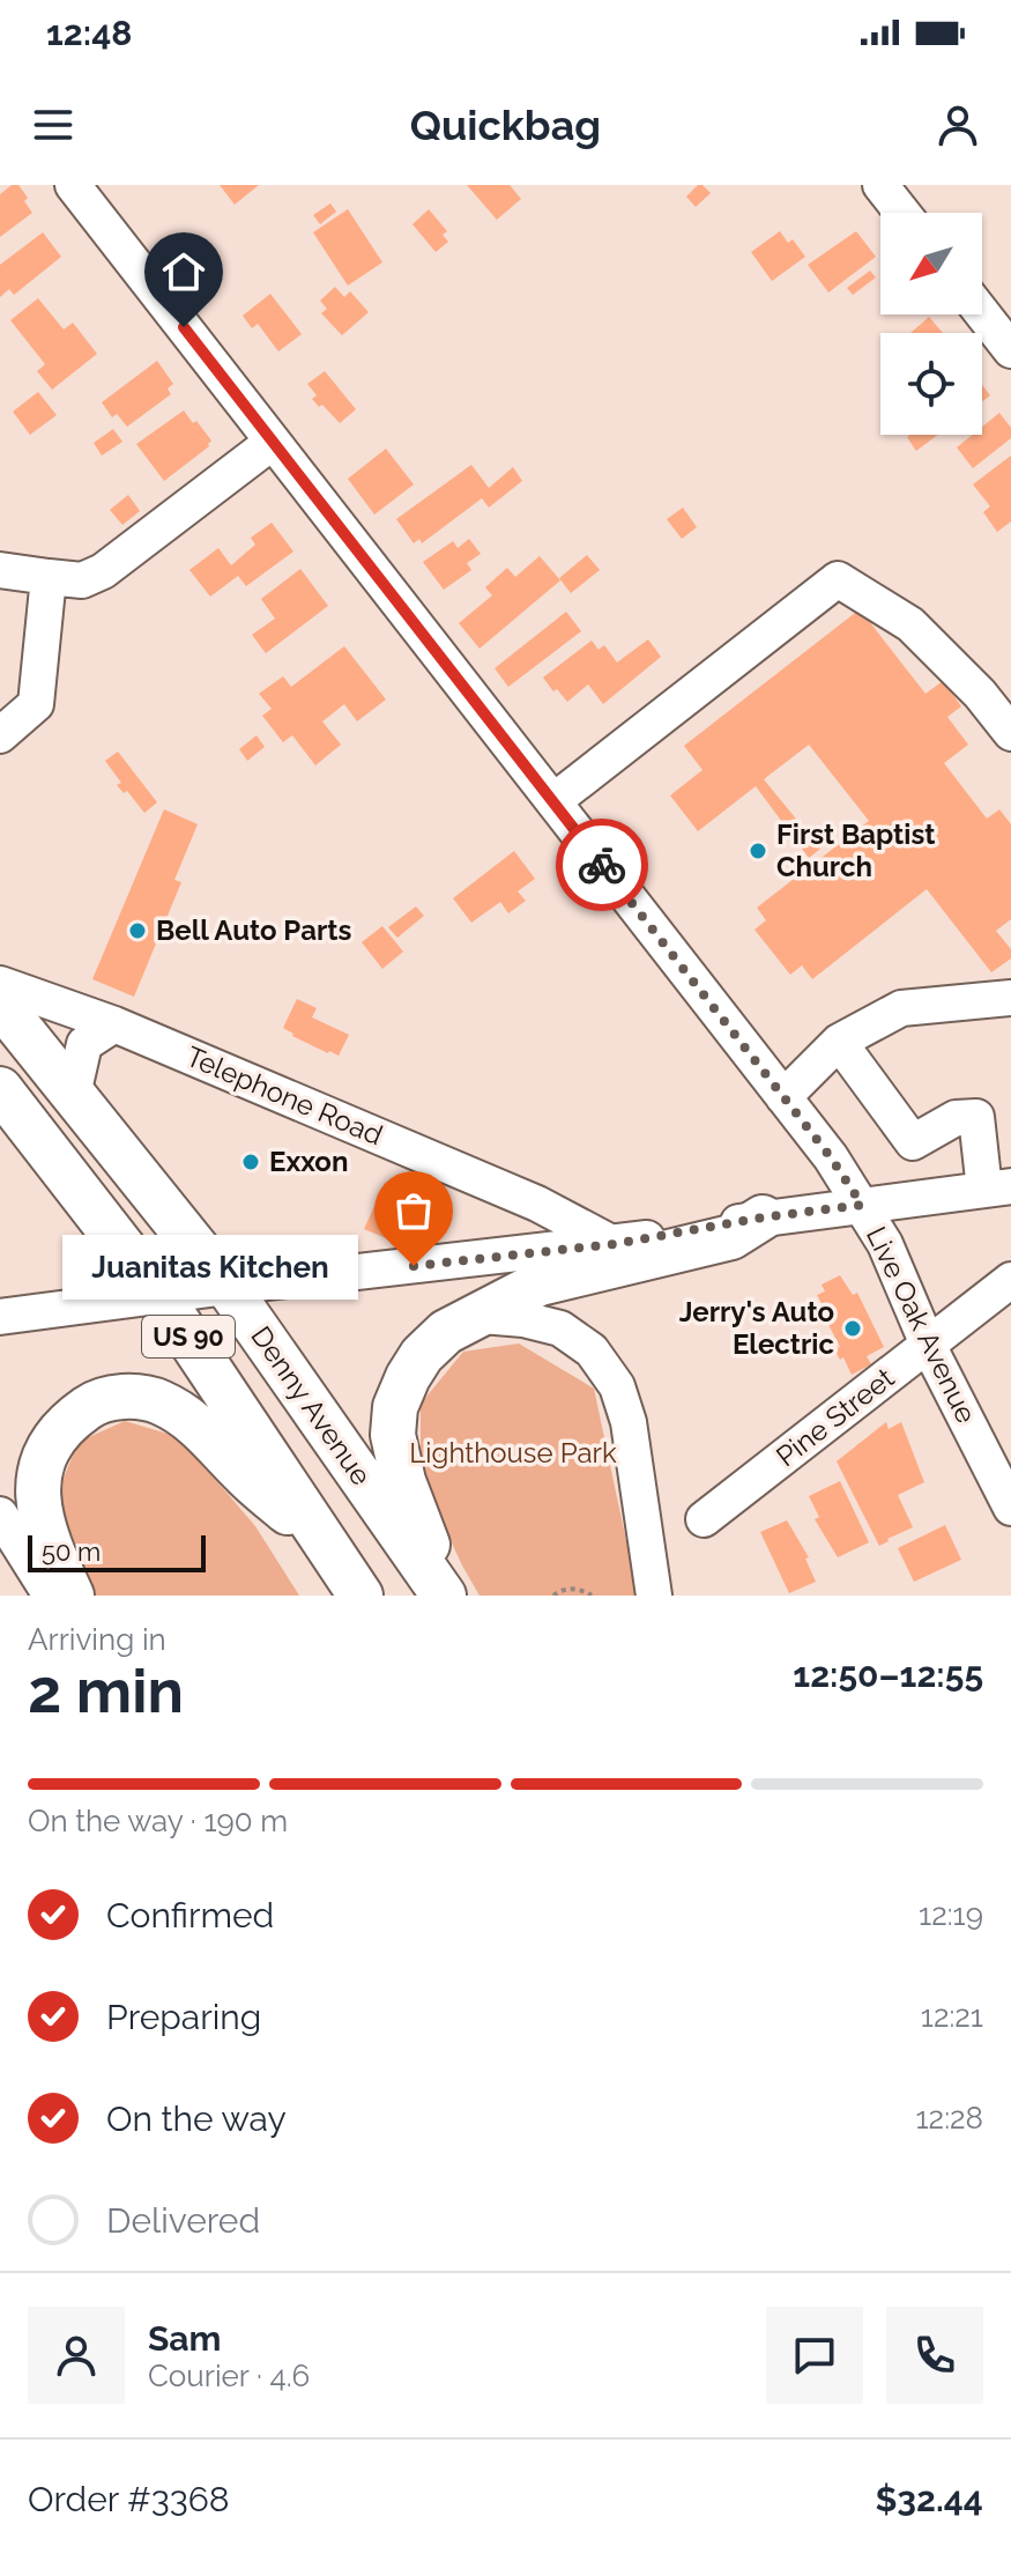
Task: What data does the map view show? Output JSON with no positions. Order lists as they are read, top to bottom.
{
  "streets": {
    "main road": ["US 90", "Denny Avenue"],
    "street": ["Telephone Road", "Live Oak Avenue", "Pine Street"]
  },
  "crossings": [
    ["Live Oak Avenue", "Pine Street"]
  ],
  "parks": ["Lighthouse Park"],
  "places": [
    "First Baptist Church",
    "Bell Auto Parts",
    "Exxon",
    "Juanitas Kitchen",
    "Jerry's Auto Electric"
  ],
  "scale_bar": "50 m",
  "north": "bottom left",
  "page": {
    "status": "12:48",
    "header": "Quickbag",
    "bubble": "Juanitas Kitchen",
    "scale": "50 m",
    "heading": ["2 min", "Arriving in", "12:50–12:55"],
    "panel": [
      "Sam",
      "Courier · 4.6",
      "Order #3368",
      "$32.44"
    ],
    "bar": "On the way · 190 m",
    "list": [
      ["Confirmed", "12:19"],
      ["Preparing", "12:21"],
      ["On the way", "12:28"],
      "Delivered"
    ]
  }
}
